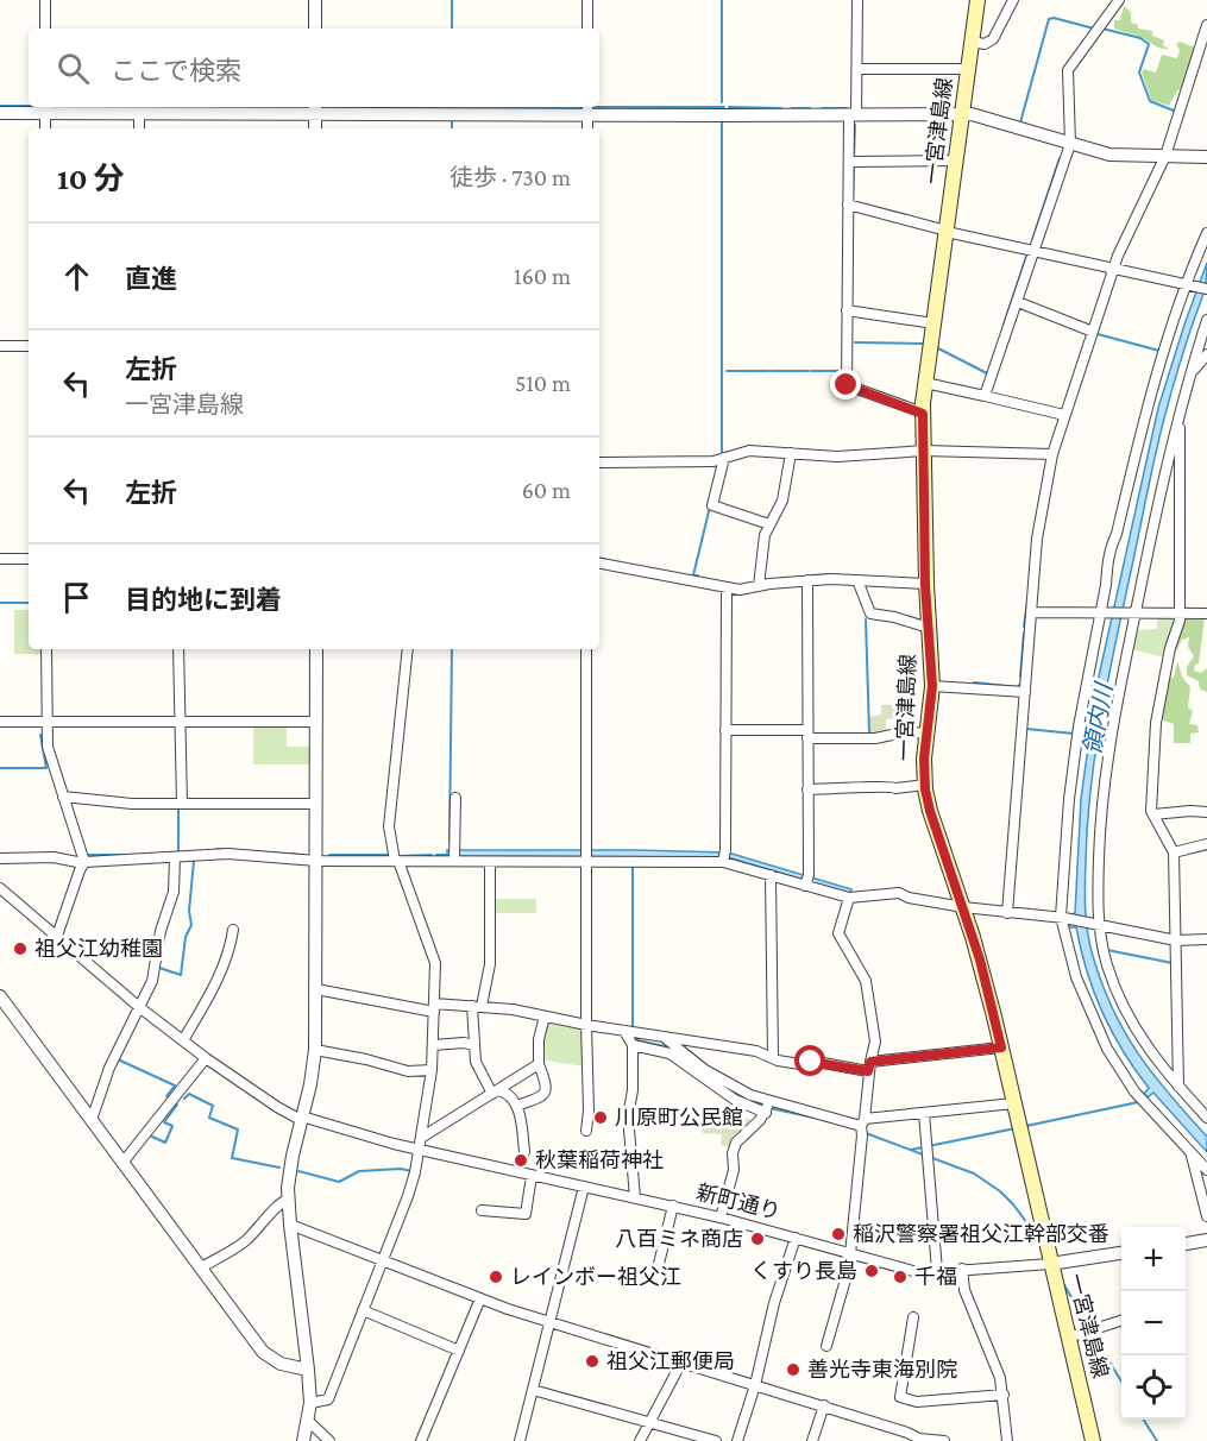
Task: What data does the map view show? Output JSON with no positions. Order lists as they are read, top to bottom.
{
  "streets": {
    "main road": ["一宮津島線"],
    "street": ["新町通り"]
  },
  "crossings": [
    ["一宮津島線", "新町通り"]
  ],
  "water": ["領内川"],
  "places": [
    "祖父江幼稚園",
    "川原町公民館",
    "秋葉稲荷神社",
    "稲沢警察署祖父江幹部交番",
    "八百ミネ商店",
    "くすり長島",
    "レインボー祖父江",
    "千福",
    "祖父江郵便局",
    "善光寺東海別院"
  ],
  "page": {
    "search": "ここで検索",
    "heading": ["10 分", "徒歩 · 730 m"],
    "list": [
      ["直進", "160 m"],
      ["左折", "一宮津島線", "510 m"],
      ["左折", "60 m"],
      "目的地に到着"
    ],
    "map_buttons": ["+", "−"]
  }
}
